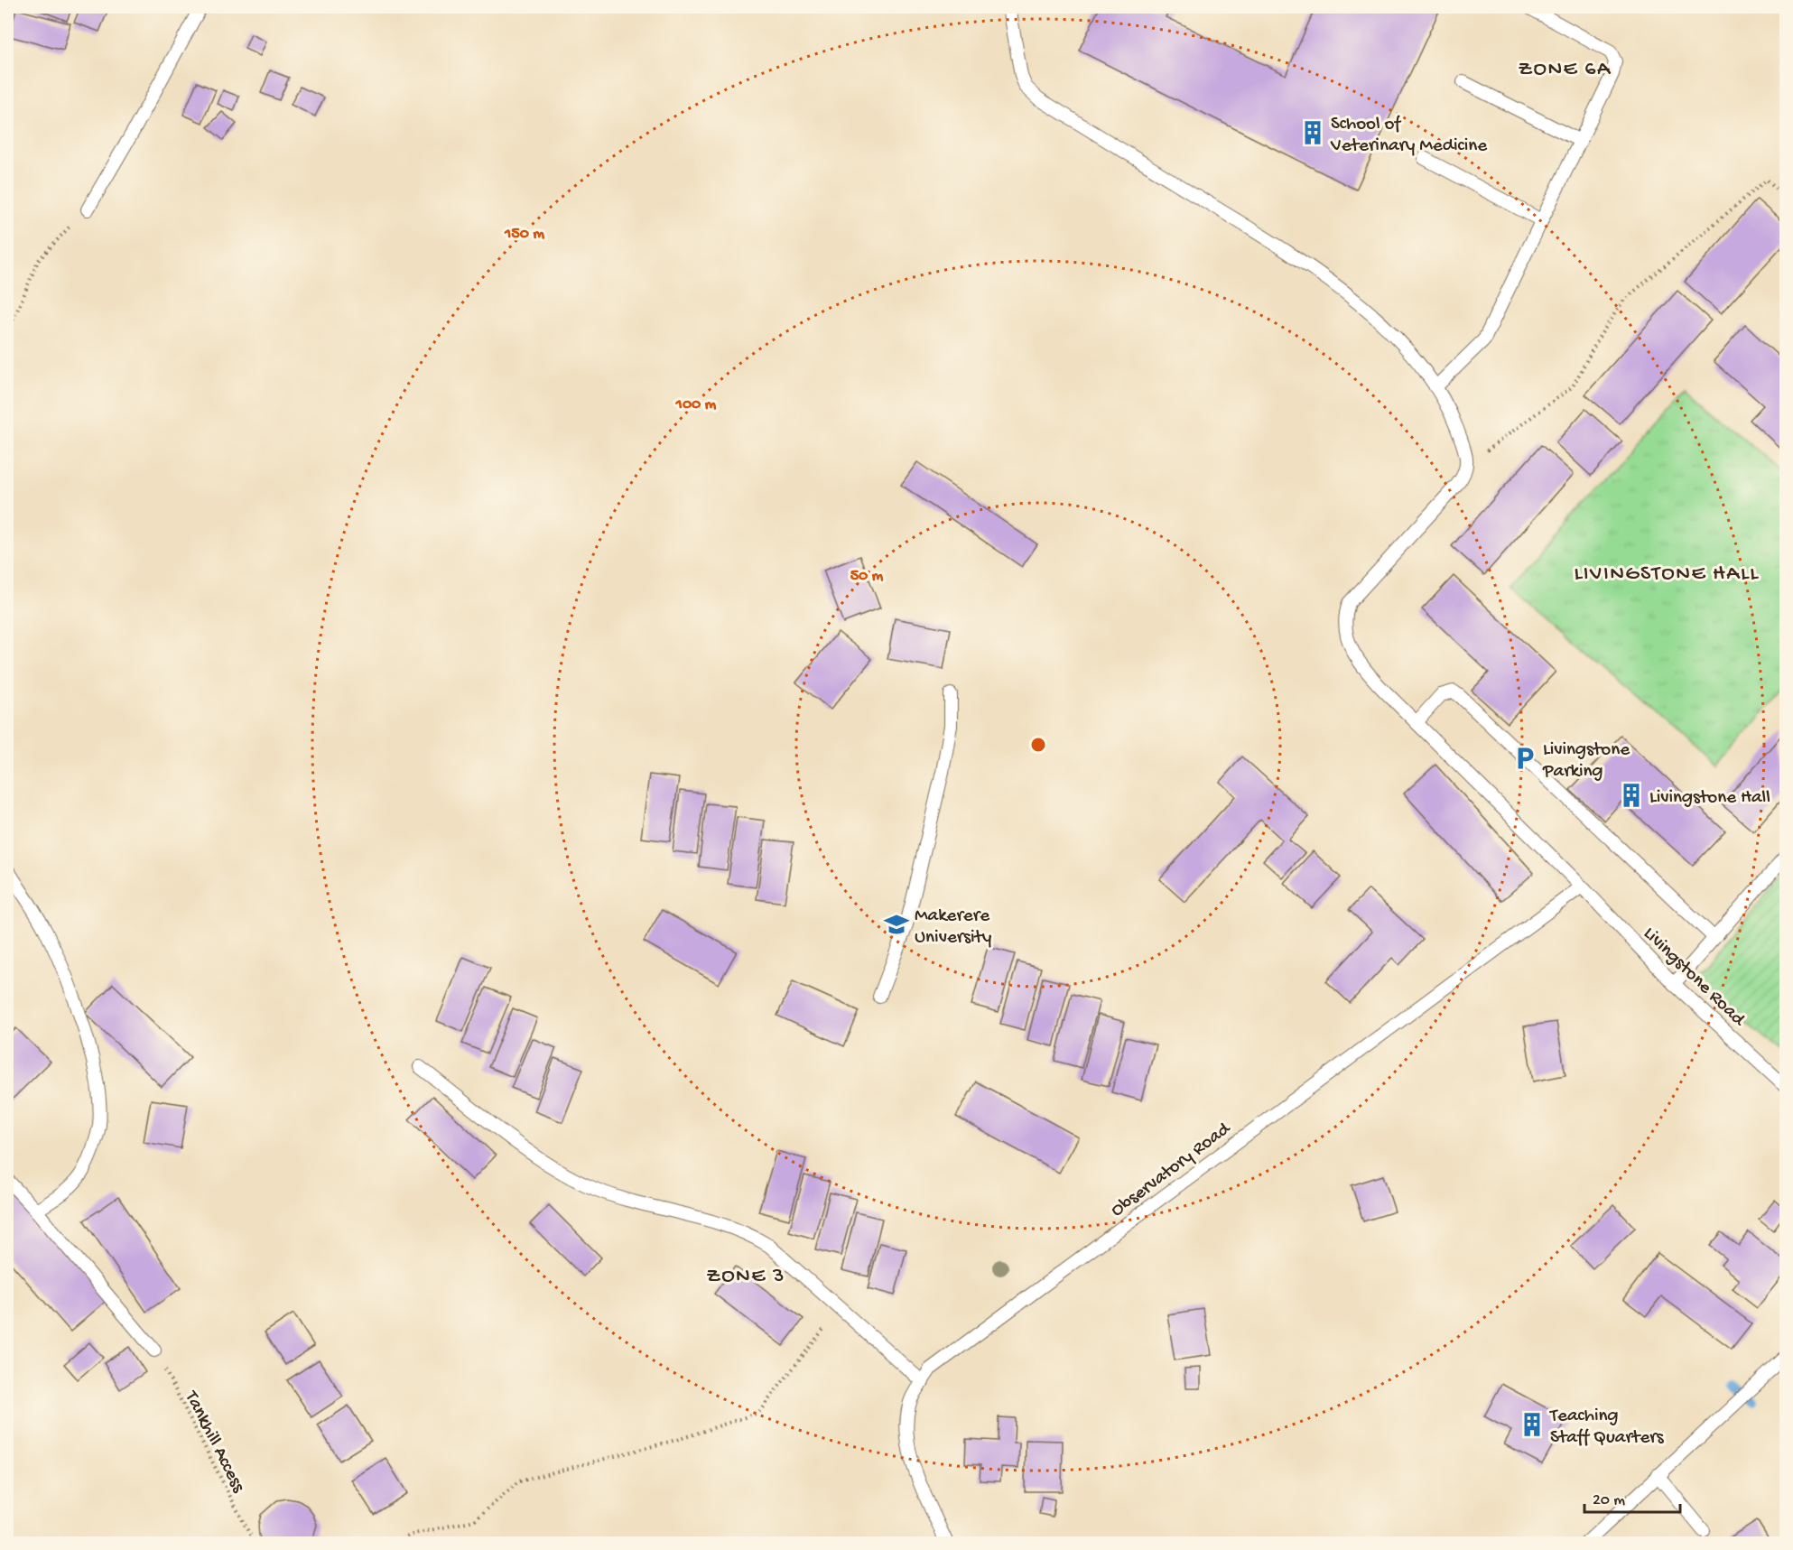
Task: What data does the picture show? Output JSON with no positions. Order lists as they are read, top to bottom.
{
  "streets": {
    "lane": ["Livingstone Road", "Observatory Road"],
    "path": ["Tankhill Access"]
  },
  "crossings": [
    ["Livingstone Road", "Observatory Road"]
  ],
  "districts": ["ZONE 6A", "LIVINGSTONE HALL", "ZONE 3"],
  "places": {
    "building": ["School of Veterinary Medicine", "Livingstone Hall", "Teaching Staff Quarters"],
    "parking": ["Livingstone Parking"],
    "school or university": ["Makerere University"]
  },
  "scale_bar": "20 m",
  "rings": ["150 m", "100 m", "50 m"]
}
